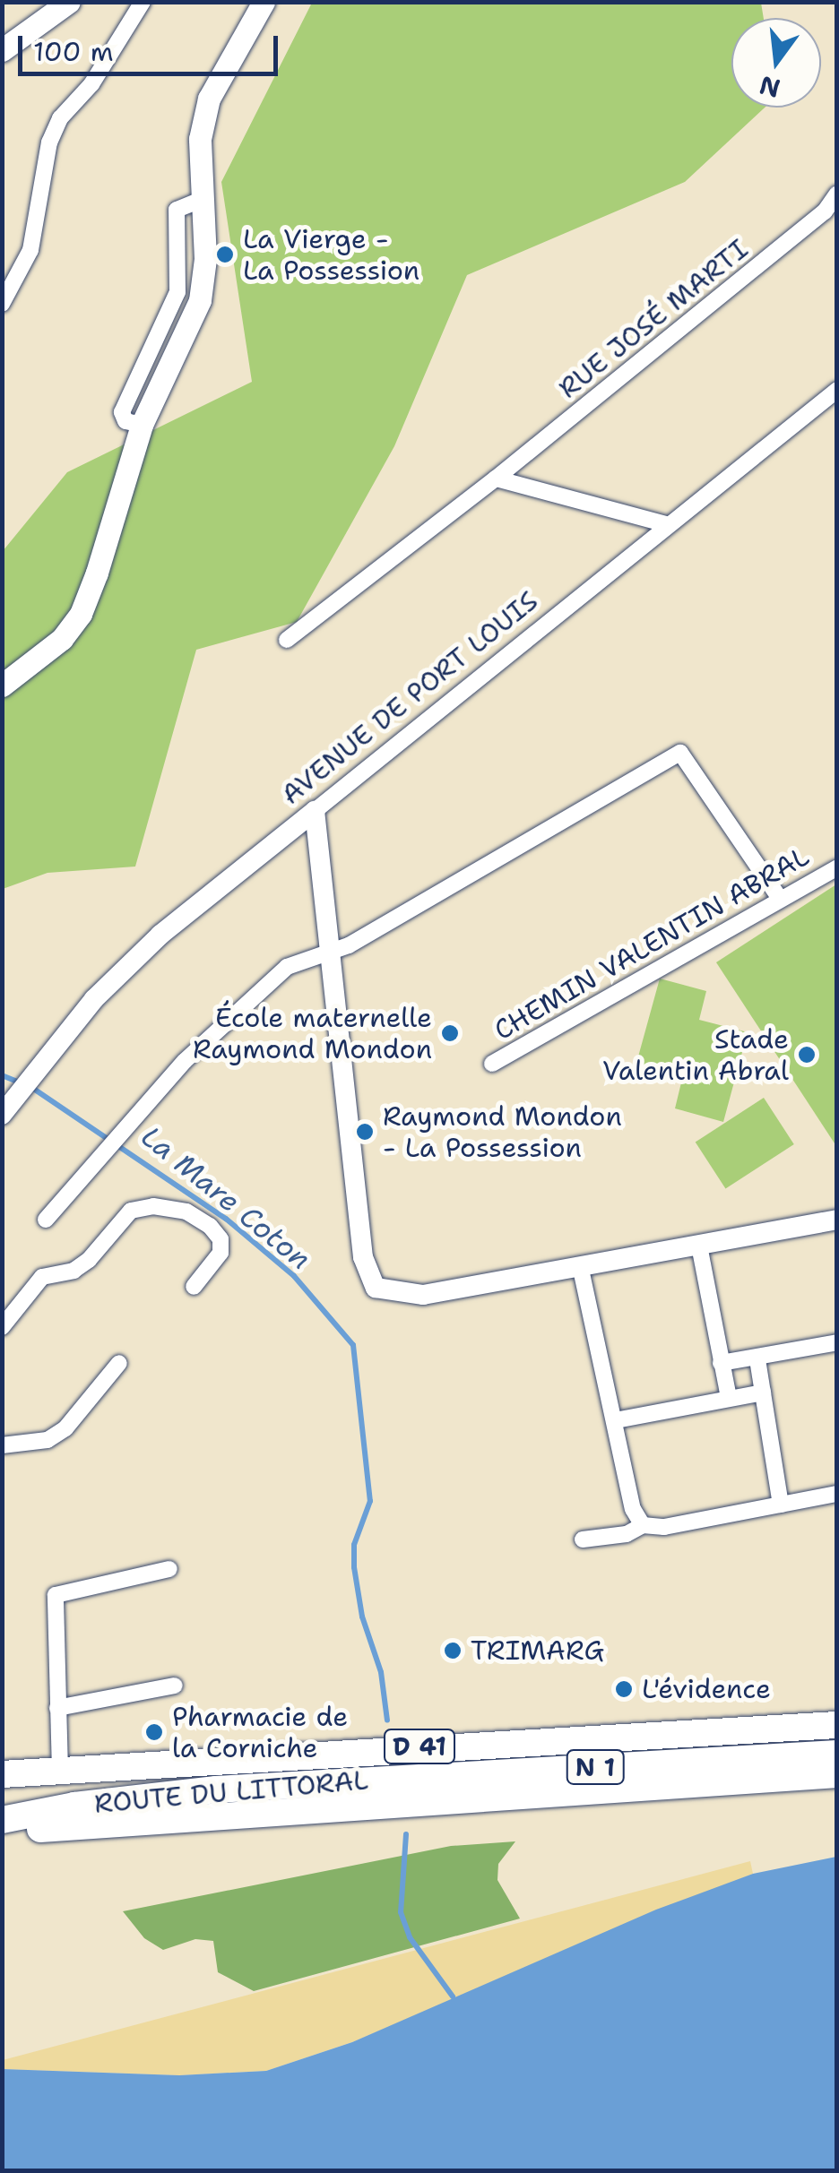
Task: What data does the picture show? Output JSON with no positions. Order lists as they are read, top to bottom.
{
  "streets": {
    "main road": ["D 41", "N 1", "ROUTE DU LITTORAL"],
    "street": ["RUE JOSÉ MARTI", "AVENUE DE PORT LOUIS", "CHEMIN VALENTIN ABRAL"]
  },
  "water": ["La Mare Coton"],
  "places": [
    "La Vierge - La Possession",
    "École maternelle Raymond Mondon",
    "Stade Valentin Abral",
    "Raymond Mondon - La Possession",
    "TRIMARG",
    "L'évidence",
    "Pharmacie de la Corniche"
  ],
  "scale_bar": "100 m",
  "north": "bottom"
}
